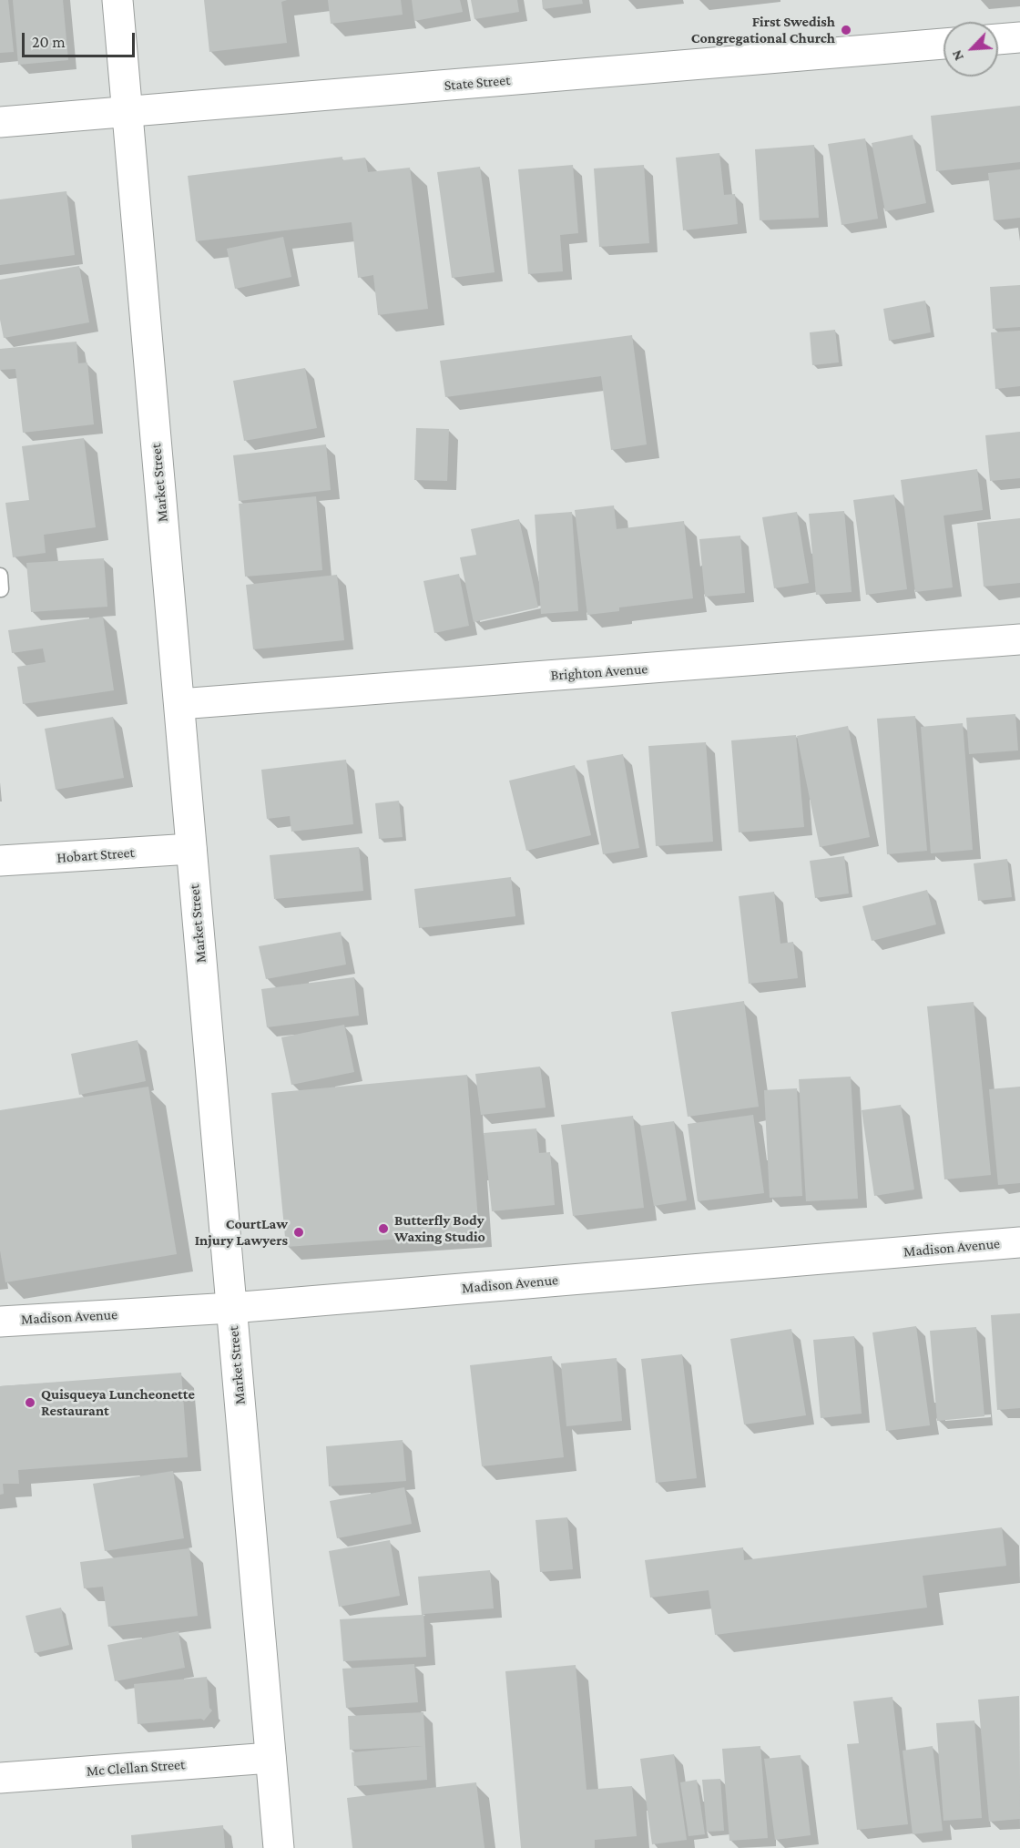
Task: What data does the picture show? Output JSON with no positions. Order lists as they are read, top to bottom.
{
  "streets": {
    "street": [
      "State Street",
      "Market Street",
      "Brighton Avenue",
      "Hobart Street",
      "Madison Avenue",
      "Mc Clellan Street"
    ]
  },
  "crossings": [
    ["State Street", "Market Street"],
    ["Market Street", "Brighton Avenue"],
    ["Market Street", "Hobart Street"],
    ["Market Street", "Madison Avenue"],
    ["Market Street", "Mc Clellan Street"]
  ],
  "places": [
    "First Swedish Congregational Church",
    "Butterfly Body Waxing Studio",
    "CourtLaw Injury Lawyers",
    "Quisqueya Luncheonette Restaurant"
  ],
  "scale_bar": "20 m",
  "north": "bottom left"
}
